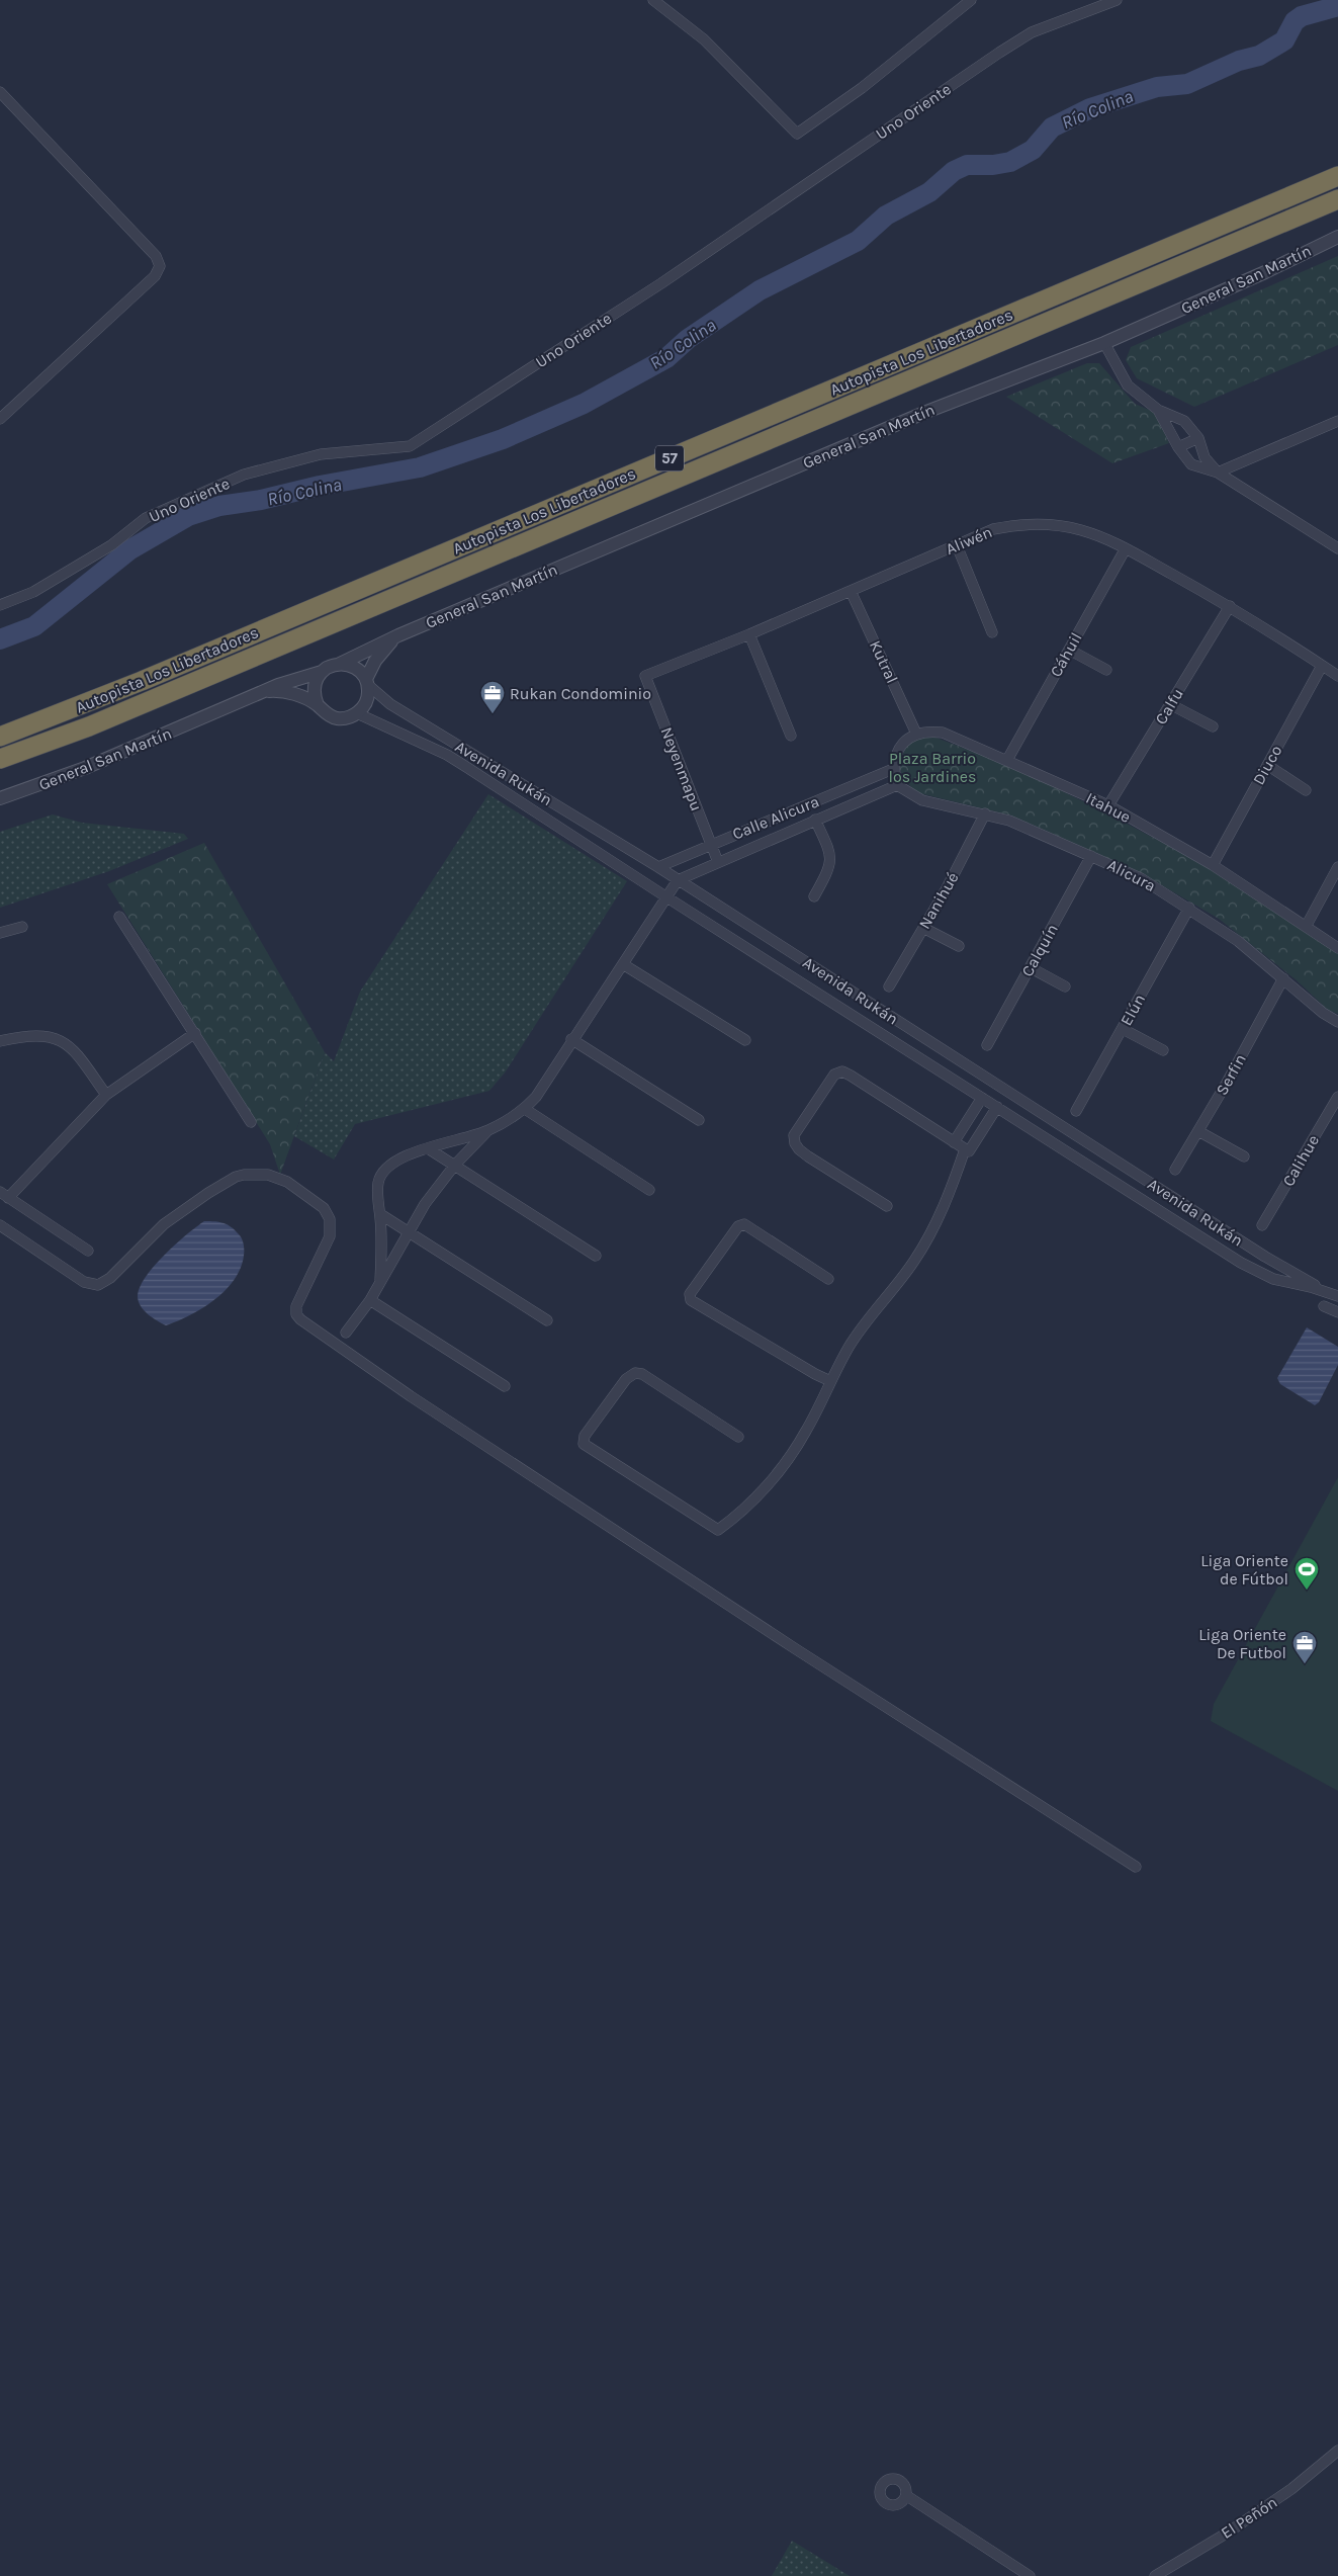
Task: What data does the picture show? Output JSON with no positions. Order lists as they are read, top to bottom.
{
  "streets": {
    "highway": ["Autopista Los Libertadores", "57"],
    "street": [
      "Uno Oriente",
      "General San Martín",
      "Aliwén",
      "Cáhuil",
      "Kutral",
      "Calfu",
      "Diuco",
      "Neyenmapu",
      "Avenida Rukán",
      "Itahue",
      "Calle Alicura",
      "Alicura",
      "Nanihué",
      "Calquín",
      "Elún",
      "Serfin",
      "Calihue",
      "El Peñón"
    ]
  },
  "crossings": [
    ["General San Martín", "Avenida Rukán"],
    ["Aliwén", "Cáhuil"],
    ["Aliwén", "Kutral"],
    ["Aliwén", "Calfu"],
    ["Aliwén", "Diuco"],
    ["Aliwén", "Neyenmapu"],
    ["Cáhuil", "Itahue"],
    ["Kutral", "Itahue"],
    ["Calfu", "Itahue"],
    ["Diuco", "Itahue"],
    ["Neyenmapu", "Calle Alicura"],
    ["Avenida Rukán", "Calle Alicura"],
    ["Calle Alicura", "Alicura"],
    ["Alicura", "Nanihué"],
    ["Alicura", "Calquín"],
    ["Alicura", "Elún"],
    ["Alicura", "Serfin"]
  ],
  "water": ["Río Colina"],
  "parks": ["Plaza Barrio los Jardines"],
  "places": {
    "office": ["Rukan Condominio", "Liga Oriente De Futbol"],
    "sports": ["Liga Oriente de Fútbol"]
  }
}
